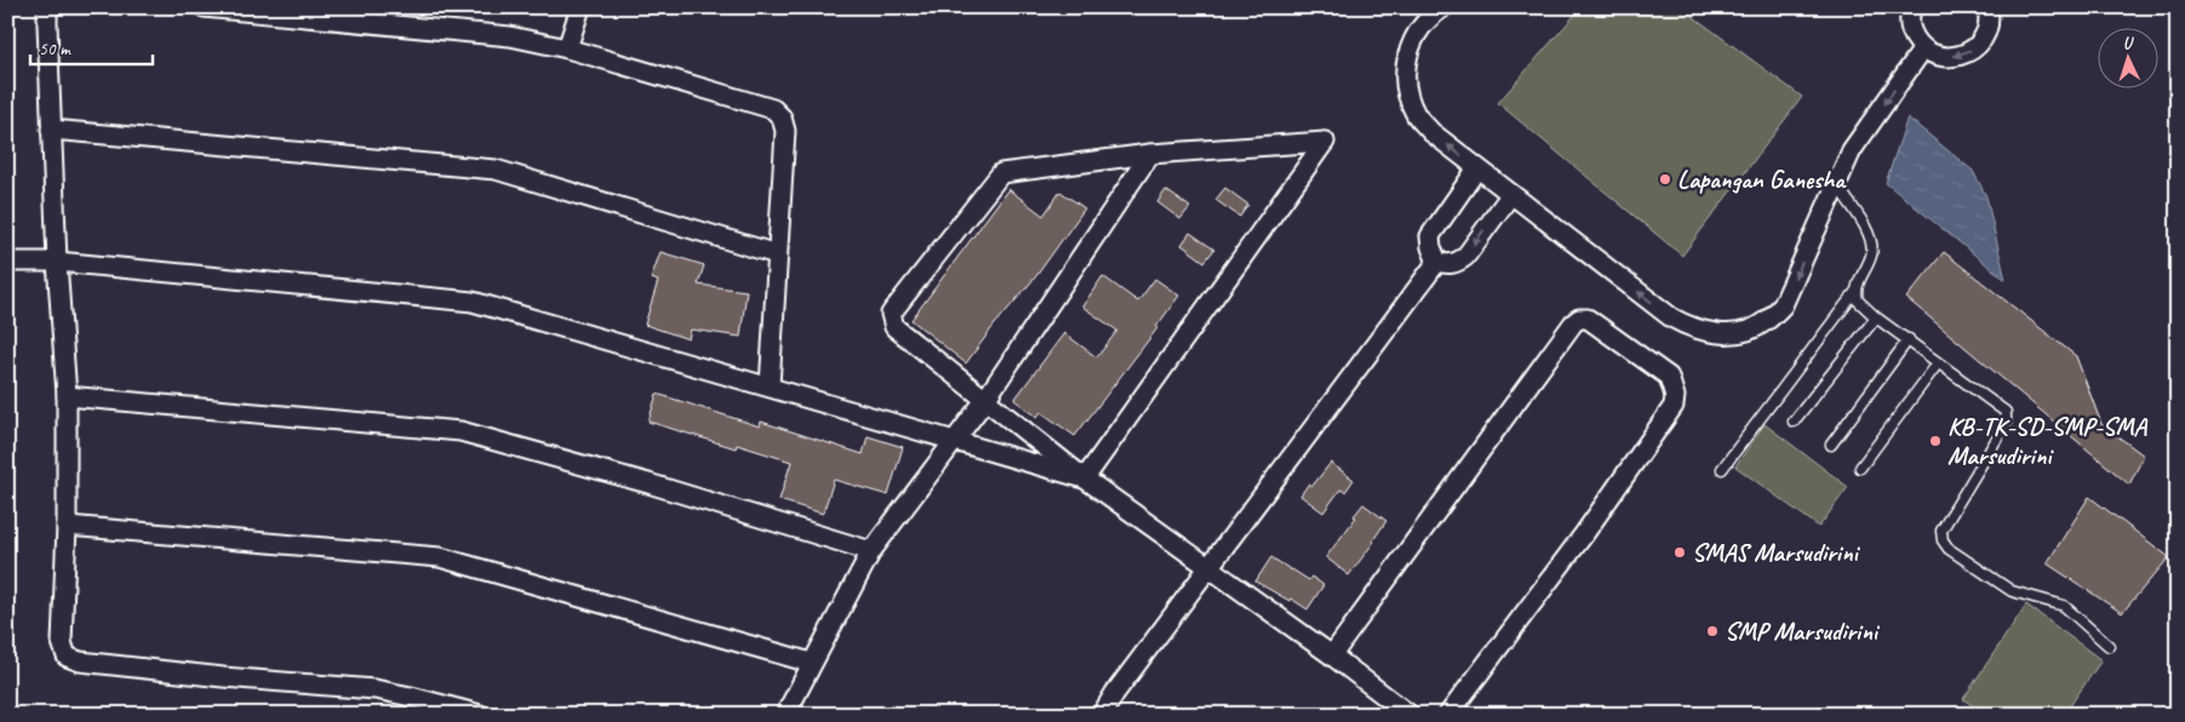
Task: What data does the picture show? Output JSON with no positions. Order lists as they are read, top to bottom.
{
  "places": [
    "Lapangan Ganesha",
    "KB-TK-SD-SMP-SMA Marsudirini",
    "SMAS Marsudirini",
    "SMP Marsudirini"
  ],
  "scale_bar": "50 m",
  "north": "top"
}
